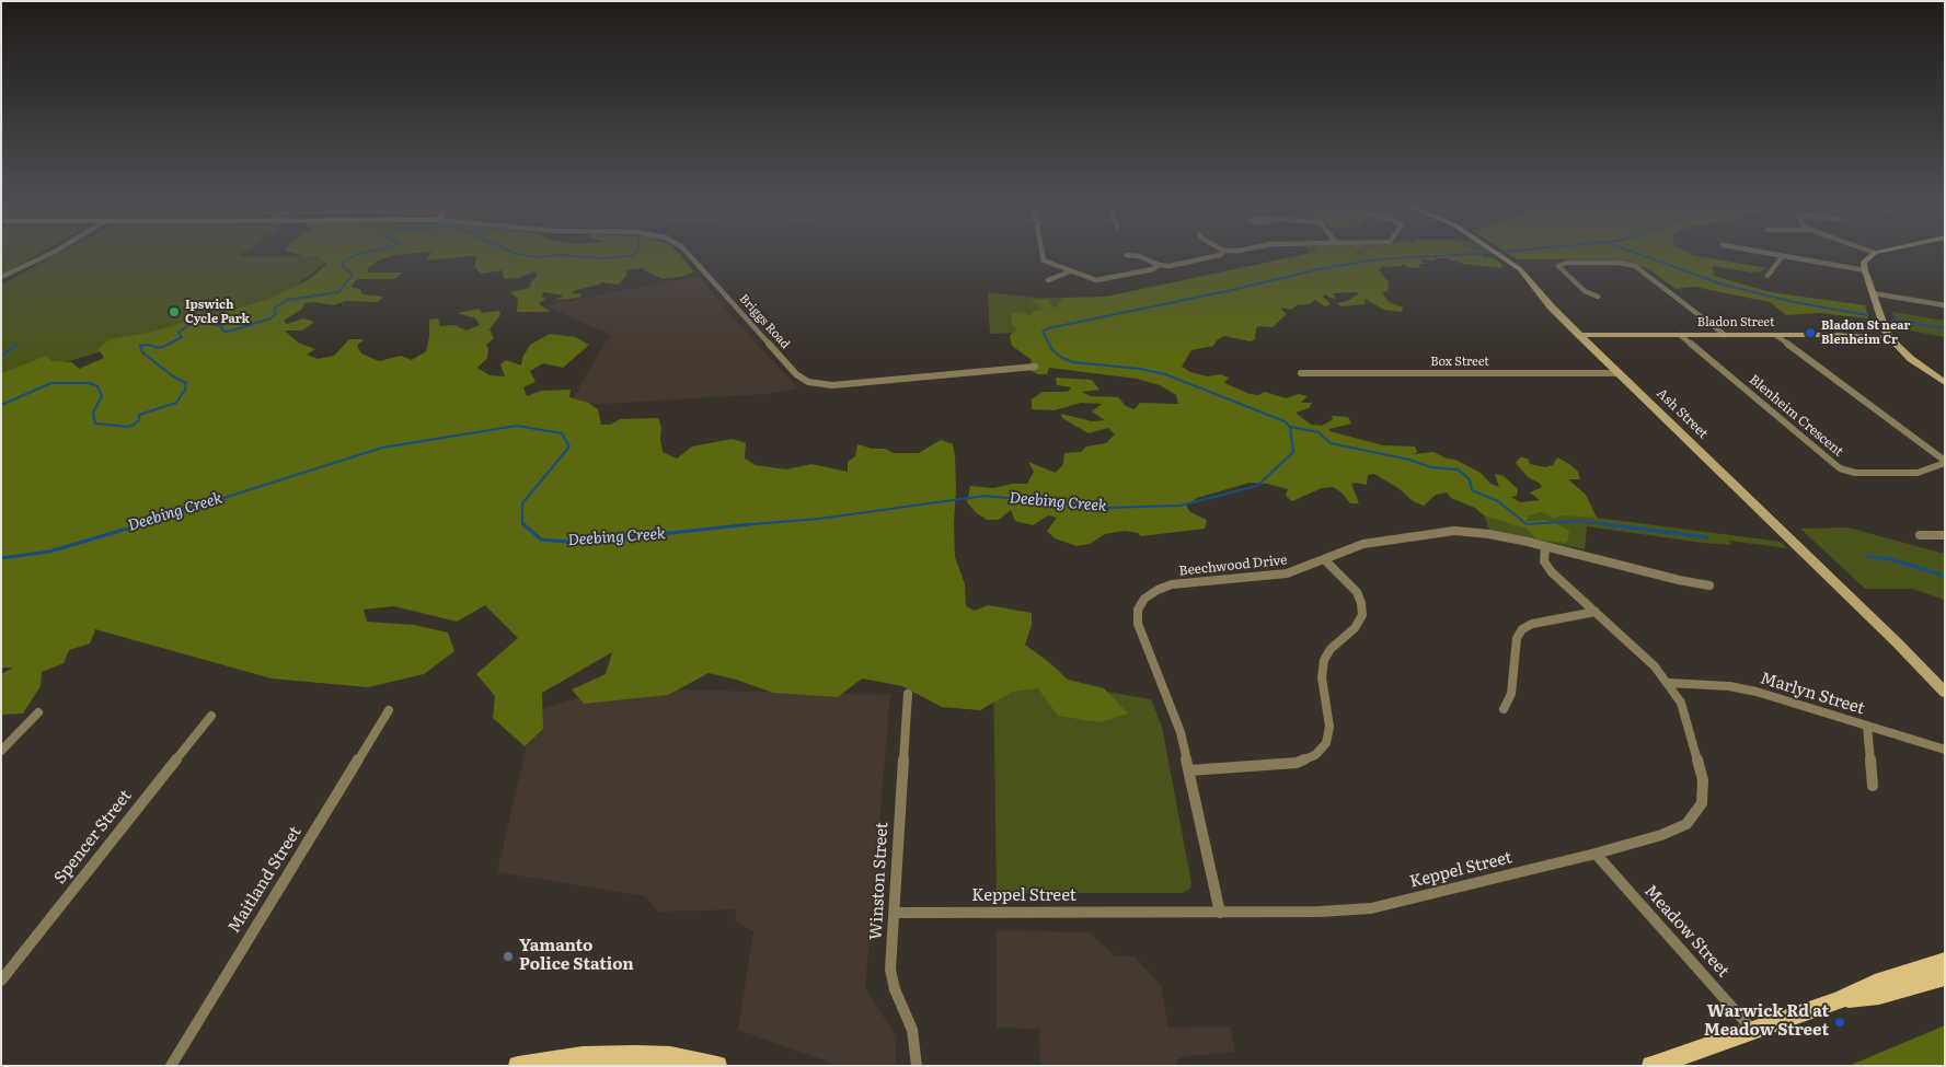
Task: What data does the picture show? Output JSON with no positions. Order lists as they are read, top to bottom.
{
  "streets": {
    "main road": ["Bladon Street", "Ash Street"],
    "street": [
      "Briggs Road",
      "Box Street",
      "Blenheim Crescent",
      "Beechwood Drive",
      "Marlyn Street",
      "Spencer Street",
      "Keppel Street",
      "Maitland Street",
      "Winston Street",
      "Meadow Street"
    ]
  },
  "crossings": [
    ["Bladon Street", "Ash Street"],
    ["Bladon Street", "Blenheim Crescent"],
    ["Box Street", "Ash Street"],
    ["Beechwood Drive", "Keppel Street"],
    ["Marlyn Street", "Keppel Street"],
    ["Keppel Street", "Winston Street"],
    ["Keppel Street", "Meadow Street"]
  ],
  "water": ["Deebing Creek"],
  "places": [
    "Ipswich Cycle Park",
    "Bladon St near Blenheim Cr",
    "Yamanto Police Station",
    "Warwick Rd at Meadow Street"
  ]
}
